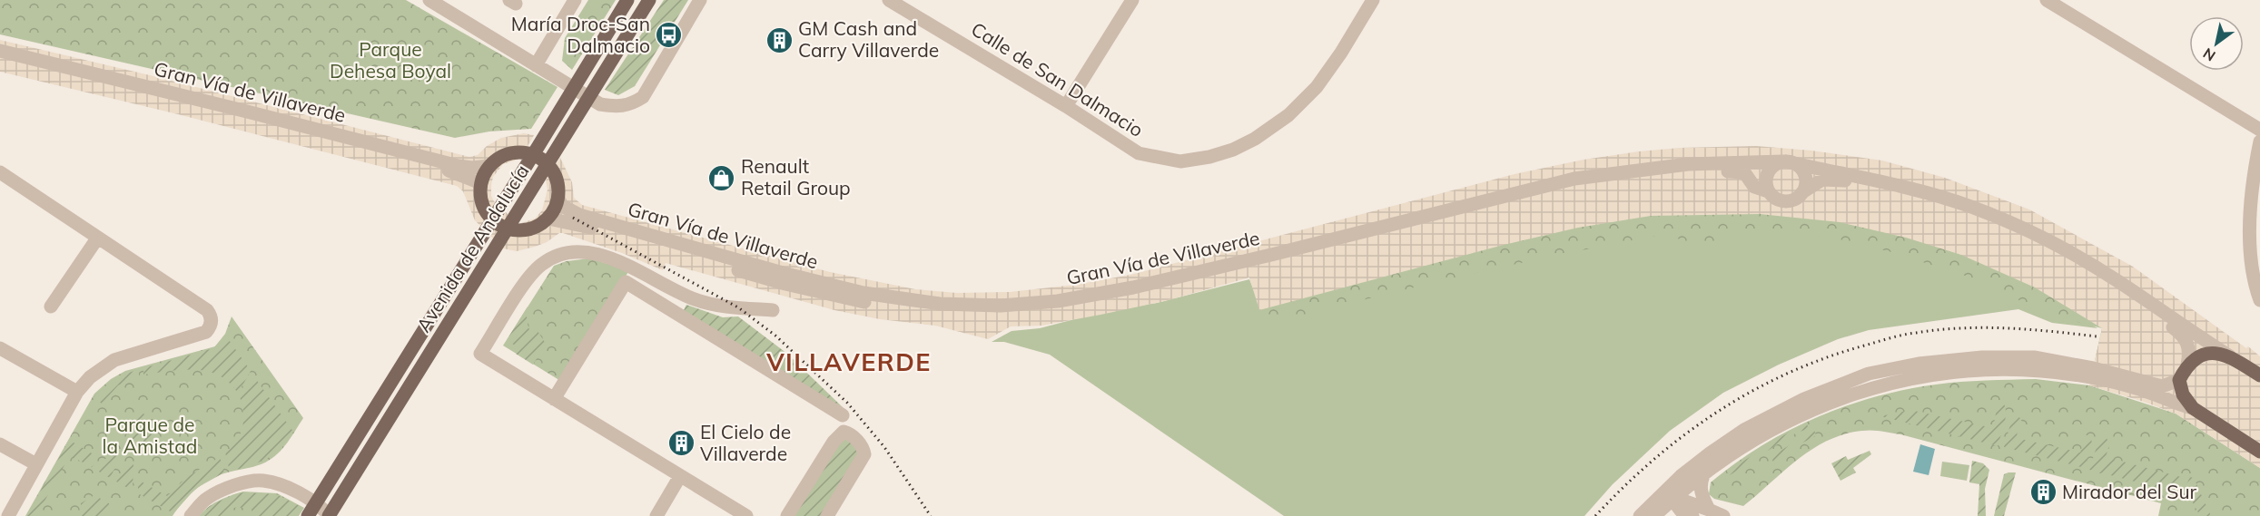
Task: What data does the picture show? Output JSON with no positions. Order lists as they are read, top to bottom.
{
  "streets": {
    "main road": ["Gran Vía de Villaverde", "Avenida de Andalucía"],
    "street": ["Calle de San Dalmacio"]
  },
  "districts": ["VILLAVERDE"],
  "parks": ["Parque Dehesa Boyal", "Parque de la Amistad"],
  "places": {
    "bus stop": ["María Droc-San Dalmacio"],
    "building": ["GM Cash and Carry Villaverde", "El Cielo de Villaverde", "Mirador del Sur"],
    "shop": ["Renault Retail Group"]
  },
  "north": "bottom left"
}
